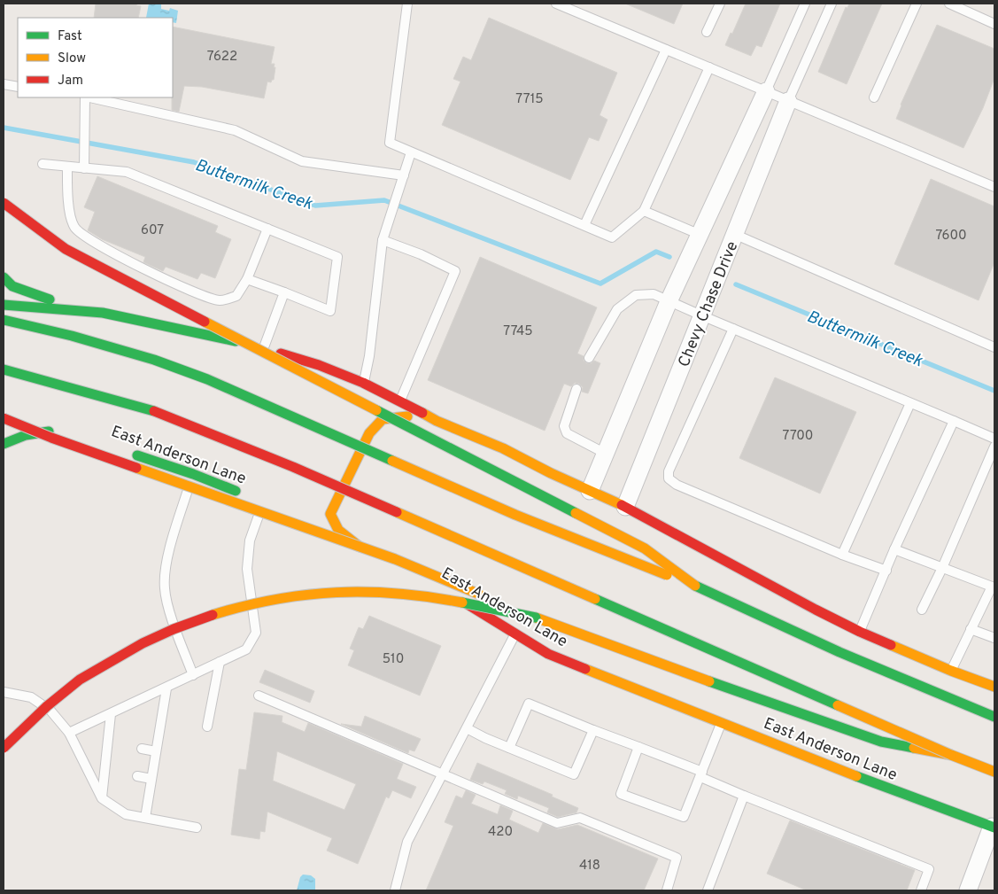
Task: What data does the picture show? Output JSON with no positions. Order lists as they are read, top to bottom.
{
  "streets": {
    "main road": ["East Anderson Lane"],
    "street": ["Chevy Chase Drive"]
  },
  "water": ["Buttermilk Creek"],
  "house_numbers": [
    "7622",
    "7715",
    "607",
    "7600",
    "7745",
    "7700",
    "510",
    "420",
    "418"
  ],
  "legend": ["Fast", "Slow", "Jam"]
}
